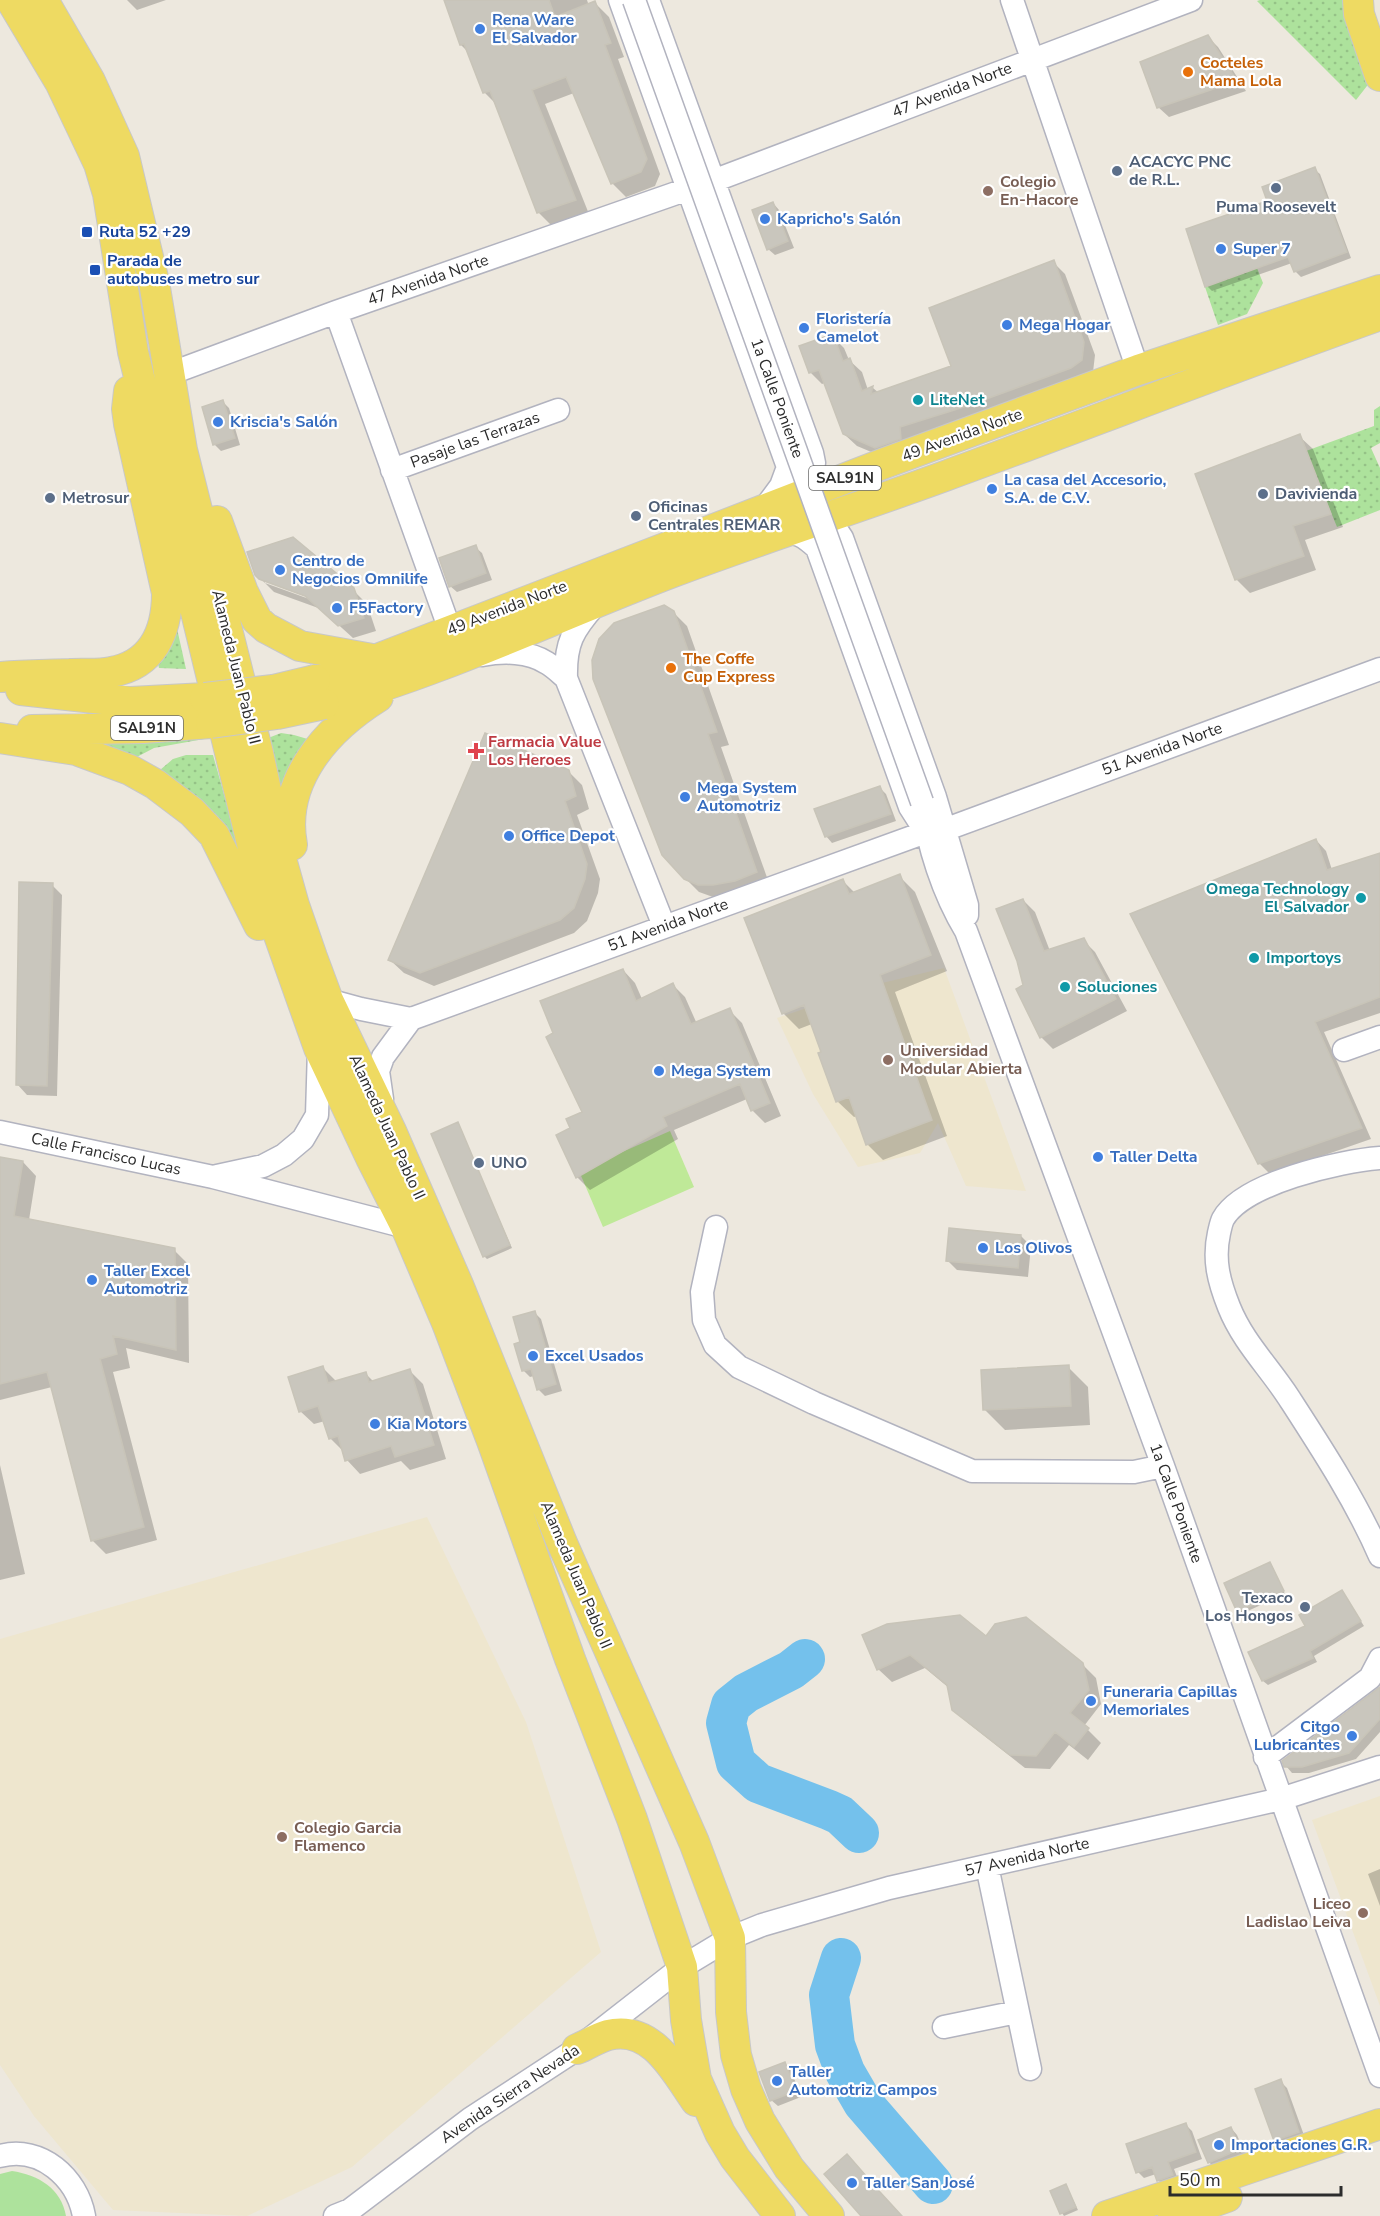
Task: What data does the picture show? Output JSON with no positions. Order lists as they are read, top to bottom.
{
  "streets": {
    "main road": ["49 Avenida Norte", "SAL91N", "Alameda Juan Pablo II"],
    "street": [
      "47 Avenida Norte",
      "1a Calle Poniente",
      "Pasaje las Terrazas",
      "51 Avenida Norte",
      "Calle Francisco Lucas",
      "57 Avenida Norte",
      "Avenida Sierra Nevada"
    ]
  },
  "crossings": [
    ["47 Avenida Norte", "1a Calle Poniente"],
    ["47 Avenida Norte", "Pasaje las Terrazas"],
    ["47 Avenida Norte", "Alameda Juan Pablo II"],
    ["1a Calle Poniente", "49 Avenida Norte"],
    ["1a Calle Poniente", "51 Avenida Norte"],
    ["1a Calle Poniente", "57 Avenida Norte"],
    ["49 Avenida Norte", "Pasaje las Terrazas"],
    ["49 Avenida Norte", "SAL91N"],
    ["Alameda Juan Pablo II", "Calle Francisco Lucas"],
    ["Alameda Juan Pablo II", "57 Avenida Norte"],
    ["Alameda Juan Pablo II", "Avenida Sierra Nevada"],
    ["57 Avenida Norte", "Avenida Sierra Nevada"]
  ],
  "places": {
    "other": [
      "Rena Ware El Salvador",
      "Cocteles Mama Lola",
      "ACACYC PNC de R.L.",
      "Puma Roosevelt",
      "Colegio En-Hacore",
      "Kapricho's Salón",
      "Super 7",
      "Mega Hogar",
      "Floristería Camelot",
      "LiteNet",
      "Kriscia's Salón",
      "La casa del Accesorio, S.A. de C.V.",
      "Davivienda",
      "Metrosur",
      "Oficinas Centrales REMAR",
      "Centro de Negocios Omnilife",
      "F5Factory",
      "The Coffe Cup Express",
      "Mega System Automotriz",
      "Office Depot",
      "Omega Technology El Salvador",
      "Importoys",
      "Soluciones",
      "Universidad Modular Abierta",
      "Mega System",
      "Taller Delta",
      "UNO",
      "Los Olivos",
      "Taller Excel Automotriz",
      "Excel Usados",
      "Kia Motors",
      "Texaco Los Hongos",
      "Funeraria Capillas Memoriales",
      "Citgo Lubricantes",
      "Colegio Garcia Flamenco",
      "Liceo Ladislao Leiva",
      "Taller Automotriz Campos",
      "Importaciones G.R.",
      "Taller San José"
    ],
    "transit": ["Ruta 52 +29", "Parada de autobuses metro sur"],
    "health": ["Farmacia Value Los Heroes"]
  },
  "scale_bar": "50 m"
}
